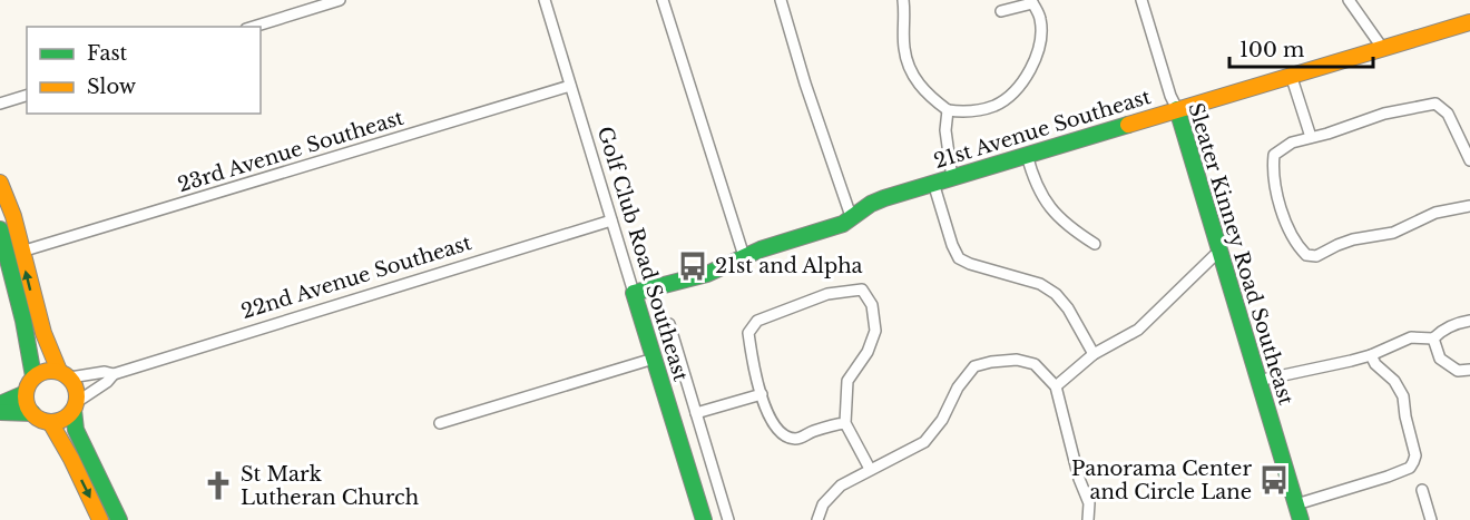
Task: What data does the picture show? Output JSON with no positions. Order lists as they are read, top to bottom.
{
  "streets": {
    "street": [
      "21st Avenue Southeast",
      "23rd Avenue Southeast",
      "Golf Club Road Southeast",
      "Sleater Kinney Road Southeast",
      "22nd Avenue Southeast"
    ]
  },
  "crossings": [
    ["21st Avenue Southeast", "Golf Club Road Southeast"],
    ["21st Avenue Southeast", "Sleater Kinney Road Southeast"],
    ["23rd Avenue Southeast", "Golf Club Road Southeast"],
    ["Golf Club Road Southeast", "22nd Avenue Southeast"]
  ],
  "places": {
    "bus stop": ["21st and Alpha", "Panorama Center and Circle Lane"],
    "church": ["St Mark Lutheran Church"]
  },
  "legend": ["Fast", "Slow"],
  "scale_bar": "100 m"
}
